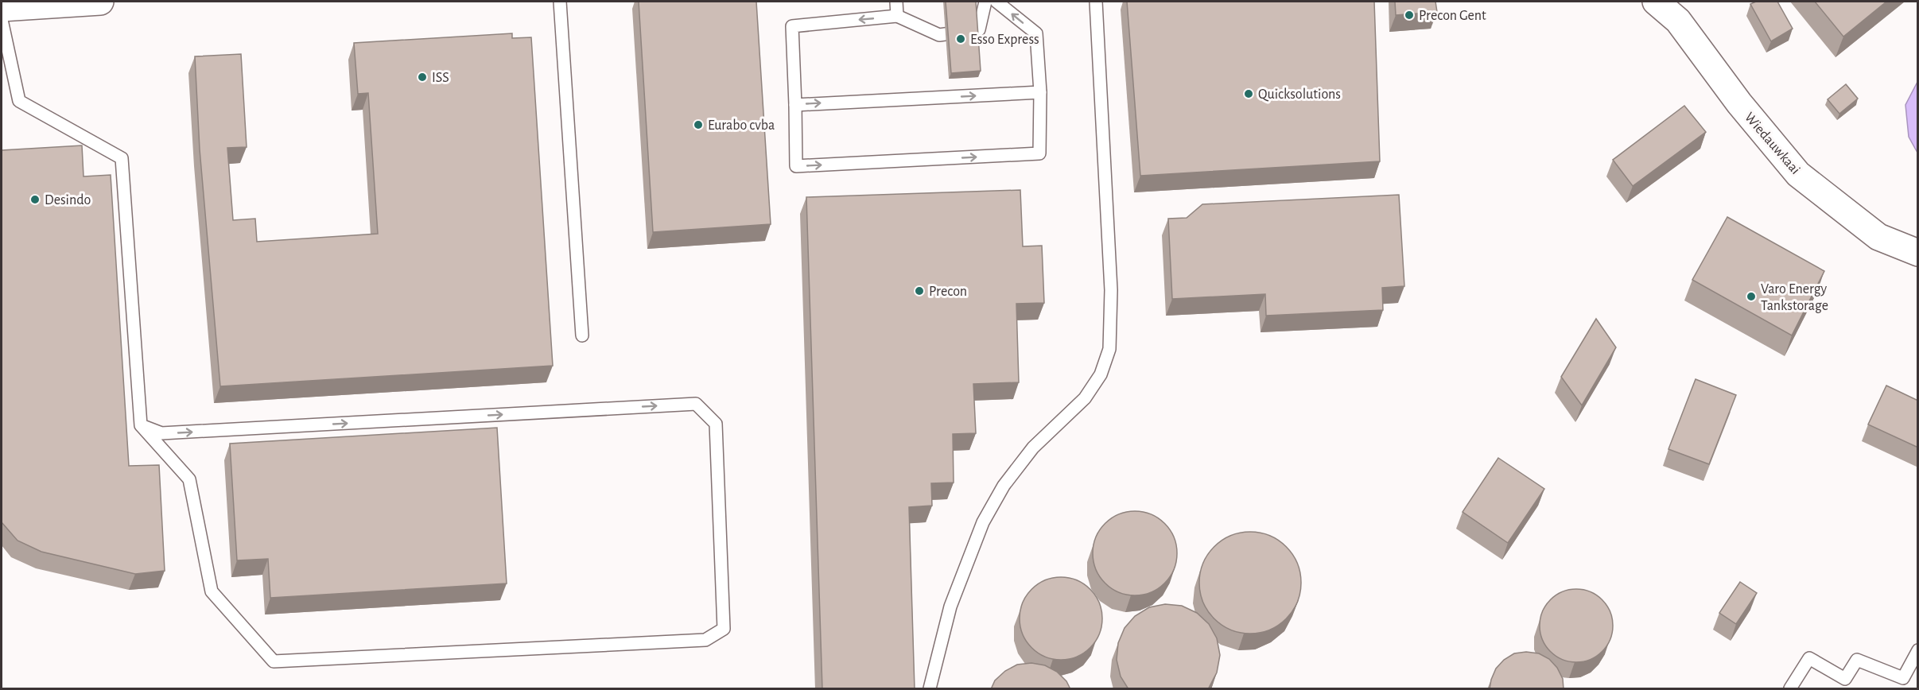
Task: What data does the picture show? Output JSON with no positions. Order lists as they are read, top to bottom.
{
  "streets": {
    "main road": ["Wiedauwkaai"]
  },
  "places": [
    "Precon Gent",
    "Esso Express",
    "ISS",
    "Quicksolutions",
    "Eurabo cvba",
    "Desindo",
    "Precon",
    "Varo Energy Tankstorage"
  ]
}
